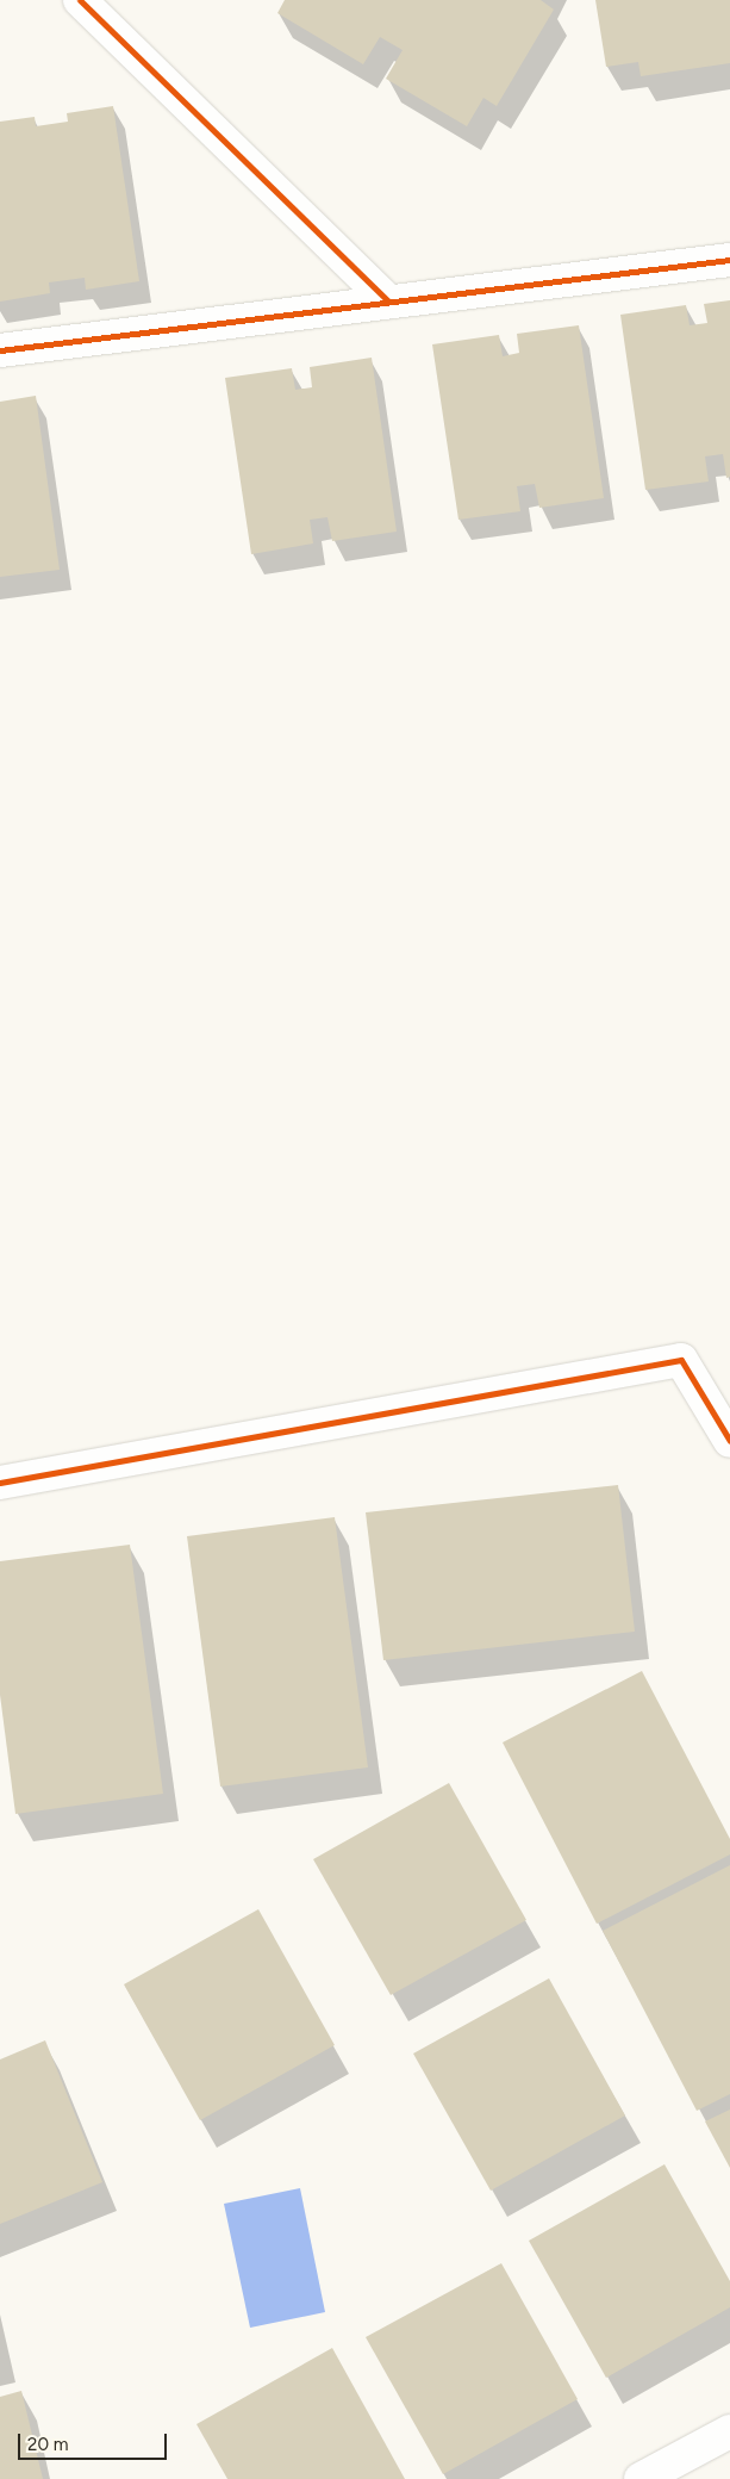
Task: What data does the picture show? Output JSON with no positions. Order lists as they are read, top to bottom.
{
  "scale_bar": "20 m"
}
